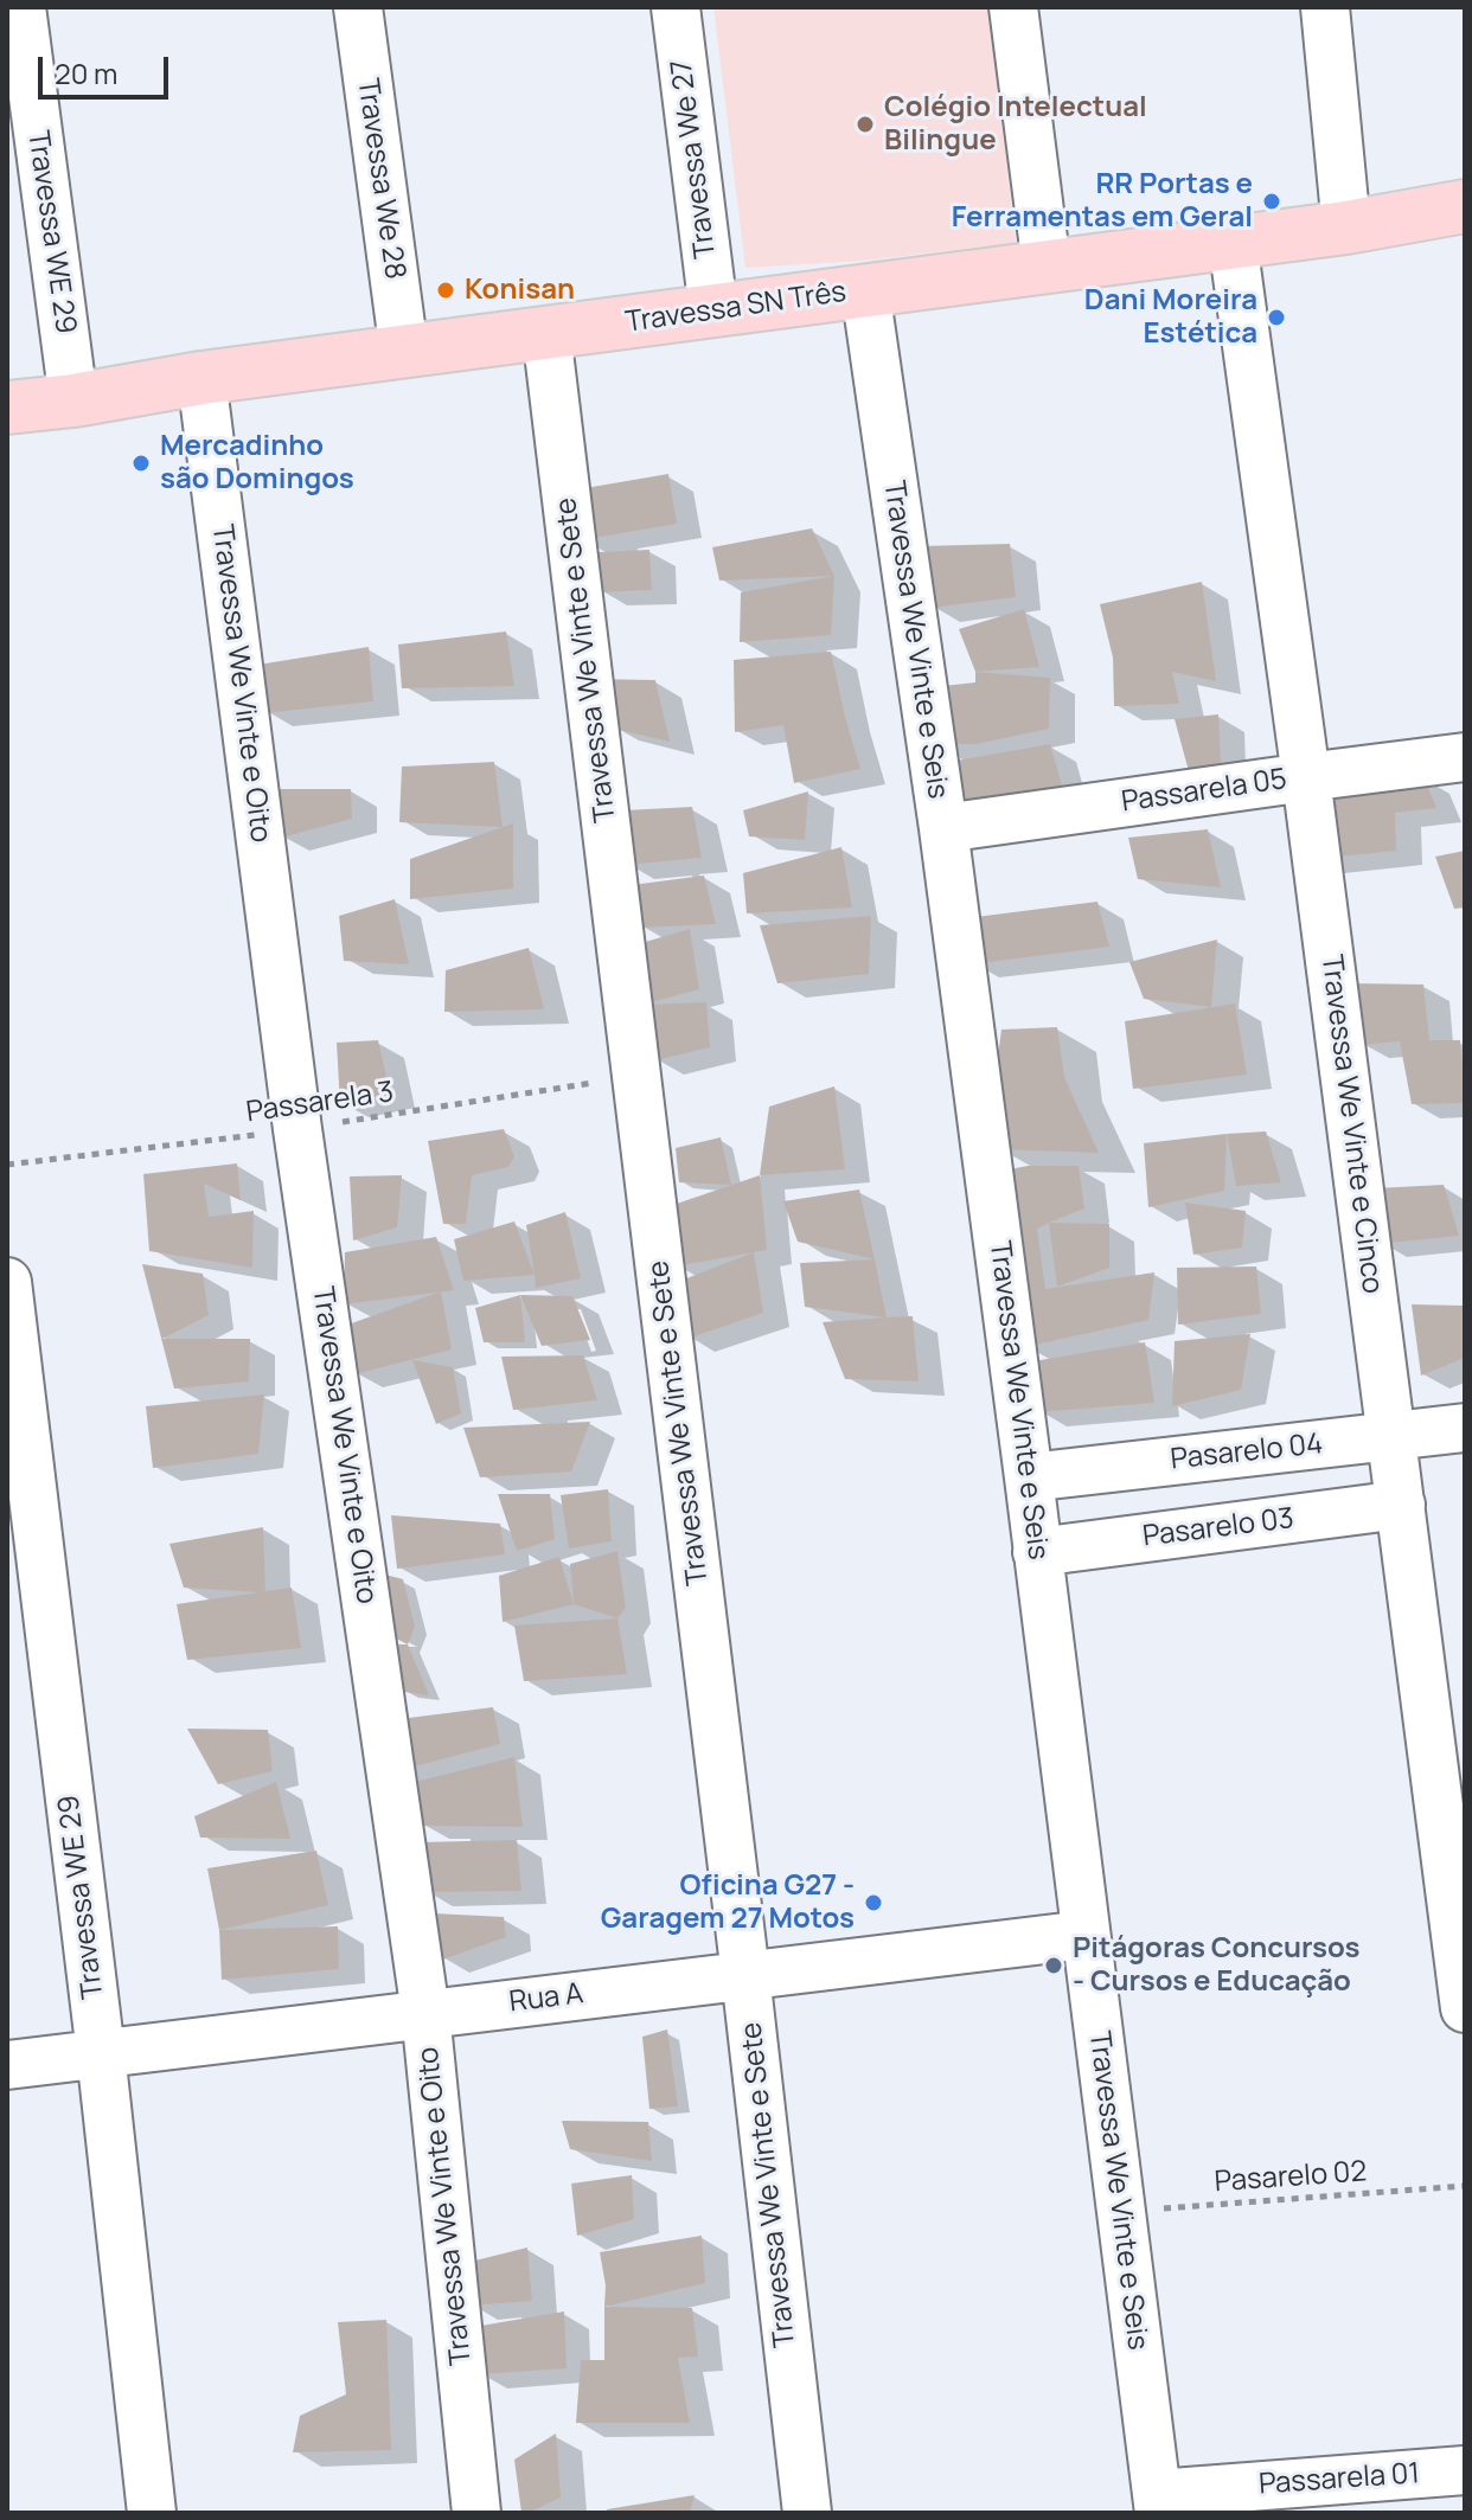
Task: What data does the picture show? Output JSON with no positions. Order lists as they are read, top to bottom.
{
  "streets": {
    "main road": ["Travessa SN Três"],
    "street": [
      "Travessa We 27",
      "Travessa We 28",
      "Travessa WE 29",
      "Travessa We Vinte e Seis",
      "Travessa We Vinte e Sete",
      "Travessa We Vinte e Oito",
      "Passarela 05",
      "Travessa We Vinte e Cinco",
      "Pasarelo 04",
      "Pasarelo 03",
      "Rua A",
      "Passarela 01"
    ],
    "path": ["Passarela 3", "Pasarelo 02"]
  },
  "crossings": [
    ["Travessa We 27", "Travessa SN Três"],
    ["Travessa We 28", "Travessa SN Três"],
    ["Travessa WE 29", "Travessa SN Três"],
    ["Travessa WE 29", "Rua A"],
    ["Travessa SN Três", "Travessa We Vinte e Seis"],
    ["Travessa SN Três", "Travessa We Vinte e Sete"],
    ["Travessa SN Três", "Travessa We Vinte e Oito"],
    ["Travessa SN Três", "Travessa We Vinte e Cinco"],
    ["Travessa We Vinte e Seis", "Passarela 05"],
    ["Travessa We Vinte e Seis", "Pasarelo 04"],
    ["Travessa We Vinte e Seis", "Pasarelo 03"],
    ["Travessa We Vinte e Seis", "Rua A"],
    ["Travessa We Vinte e Seis", "Pasarelo 02"],
    ["Travessa We Vinte e Seis", "Passarela 01"],
    ["Travessa We Vinte e Sete", "Passarela 3"],
    ["Travessa We Vinte e Sete", "Rua A"],
    ["Travessa We Vinte e Oito", "Passarela 3"],
    ["Travessa We Vinte e Oito", "Rua A"],
    ["Passarela 05", "Travessa We Vinte e Cinco"],
    ["Travessa We Vinte e Cinco", "Pasarelo 04"],
    ["Travessa We Vinte e Cinco", "Pasarelo 03"]
  ],
  "places": [
    "Colégio Intelectual Bilingue",
    "RR Portas e Ferramentas em Geral",
    "Konisan",
    "Dani Moreira Estética",
    "Mercadinho são Domingos",
    "Oficina G27 - Garagem 27 Motos",
    "Pitágoras Concursos - Cursos e Educação"
  ],
  "scale_bar": "20 m"
}
